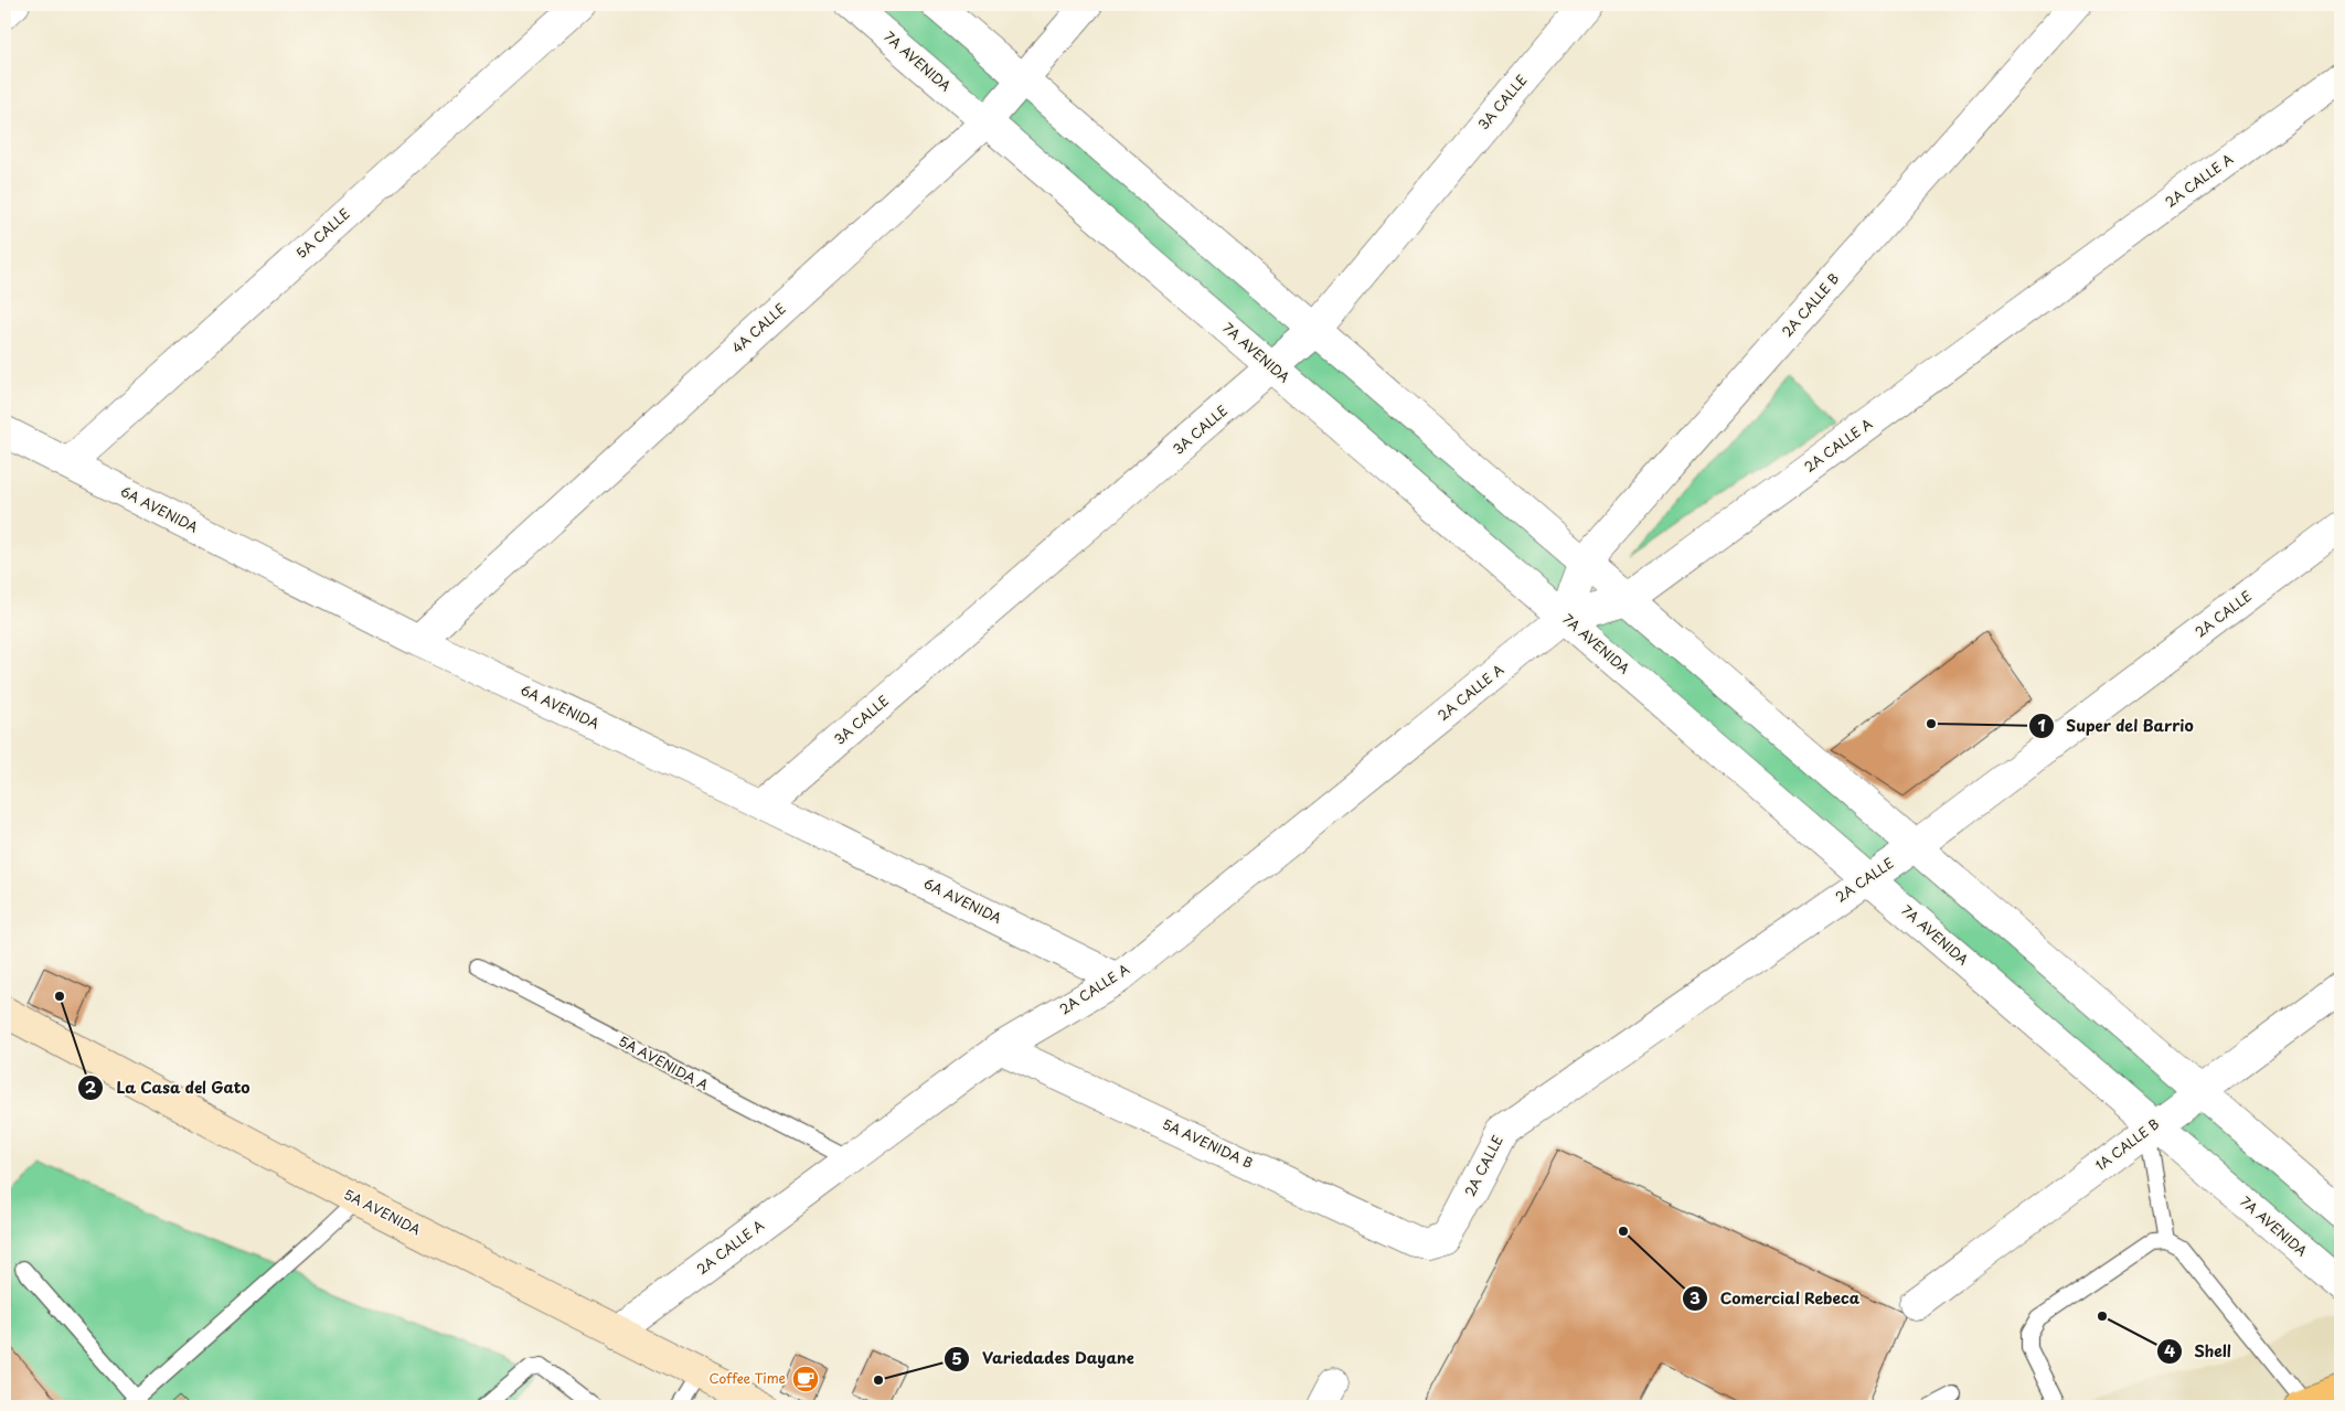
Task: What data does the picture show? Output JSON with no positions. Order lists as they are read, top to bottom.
{
  "streets": {
    "main road": ["5A AVENIDA"],
    "street": [
      "7A AVENIDA",
      "3A CALLE",
      "2A CALLE A",
      "5A CALLE",
      "2A CALLE B",
      "4A CALLE",
      "6A AVENIDA",
      "2A CALLE",
      "5A AVENIDA B",
      "1A CALLE B"
    ],
    "lane": ["5A AVENIDA A"]
  },
  "crossings": [
    ["7A AVENIDA", "3A CALLE"],
    ["7A AVENIDA", "2A CALLE A"],
    ["7A AVENIDA", "2A CALLE B"],
    ["7A AVENIDA", "4A CALLE"],
    ["7A AVENIDA", "2A CALLE"],
    ["7A AVENIDA", "1A CALLE B"],
    ["3A CALLE", "6A AVENIDA"],
    ["2A CALLE A", "2A CALLE B"],
    ["2A CALLE A", "6A AVENIDA"],
    ["2A CALLE A", "5A AVENIDA A"],
    ["2A CALLE A", "5A AVENIDA B"],
    ["2A CALLE A", "5A AVENIDA"],
    ["5A CALLE", "6A AVENIDA"],
    ["4A CALLE", "6A AVENIDA"],
    ["2A CALLE", "5A AVENIDA B"]
  ],
  "places": {
    "other": [
      "Super del Barrio",
      "La Casa del Gato",
      "Comercial Rebeca",
      "Shell",
      "Variedades Dayane"
    ],
    "cafe": ["Coffee Time"]
  }
}
